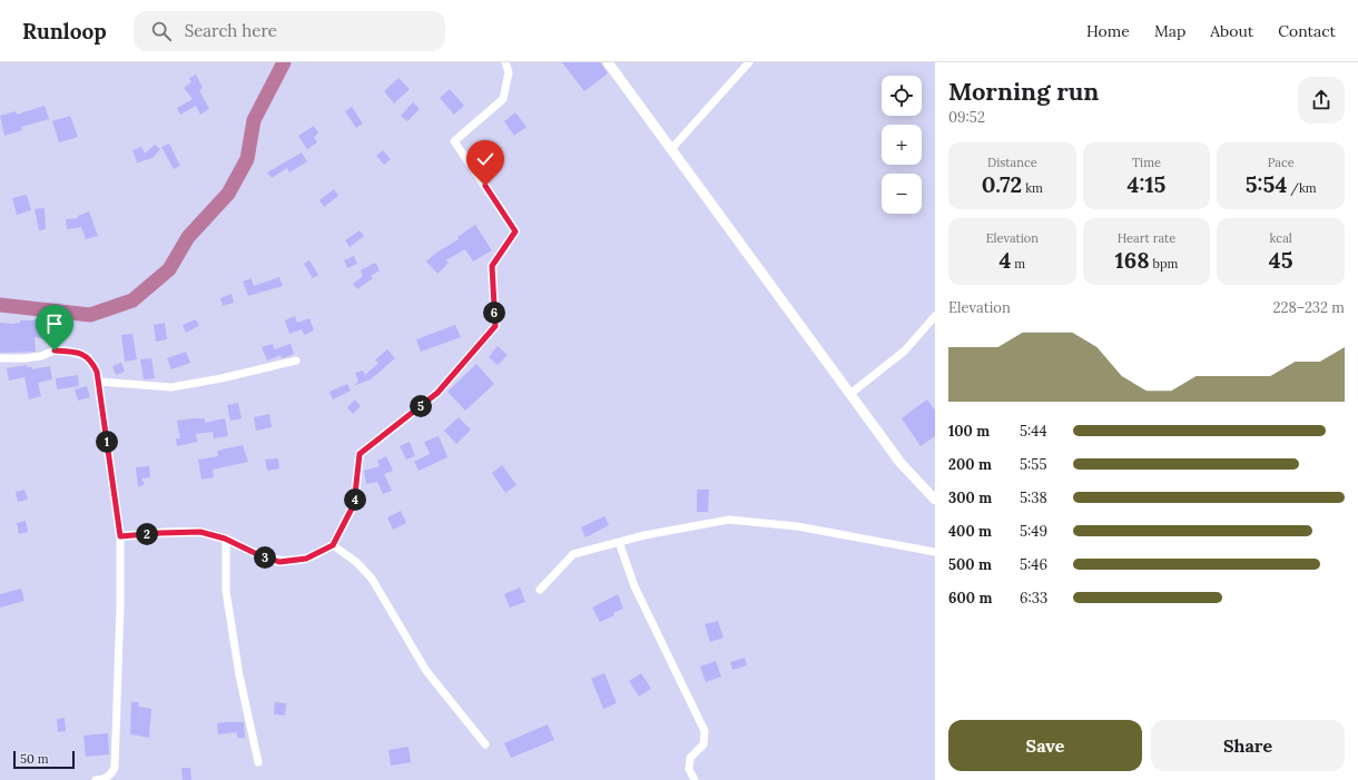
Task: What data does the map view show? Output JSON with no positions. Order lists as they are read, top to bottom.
{
  "scale_bar": "50 m",
  "page": {
    "header": "Runloop",
    "search": "Search here",
    "nav": [
      "Home",
      "Map",
      "About",
      "Contact"
    ],
    "heading": ["Morning run", "09:52"],
    "map_buttons": ["+", "−"],
    "stats": [
      ["Distance", "0.72 km"],
      ["Time", "4:15"],
      ["Pace", "5:54 /km"],
      ["Elevation", "4 m"],
      ["Heart rate", "168 bpm"],
      ["kcal", "45"]
    ],
    "chart": ["Elevation", "228–232 m"],
    "pins": [
      "6",
      "5",
      "1",
      "4",
      "2",
      "3"
    ],
    "list": [
      {
        "name": "100 m",
        "note": "5:44"
      },
      {
        "name": "200 m",
        "note": "5:55"
      },
      {
        "name": "300 m",
        "note": "5:38"
      },
      {
        "name": "400 m",
        "note": "5:49"
      },
      {
        "name": "500 m",
        "note": "5:46"
      },
      {
        "name": "600 m",
        "note": "6:33"
      }
    ],
    "buttons": ["Save", "Share"],
    "scale": "50 m"
  }
}
